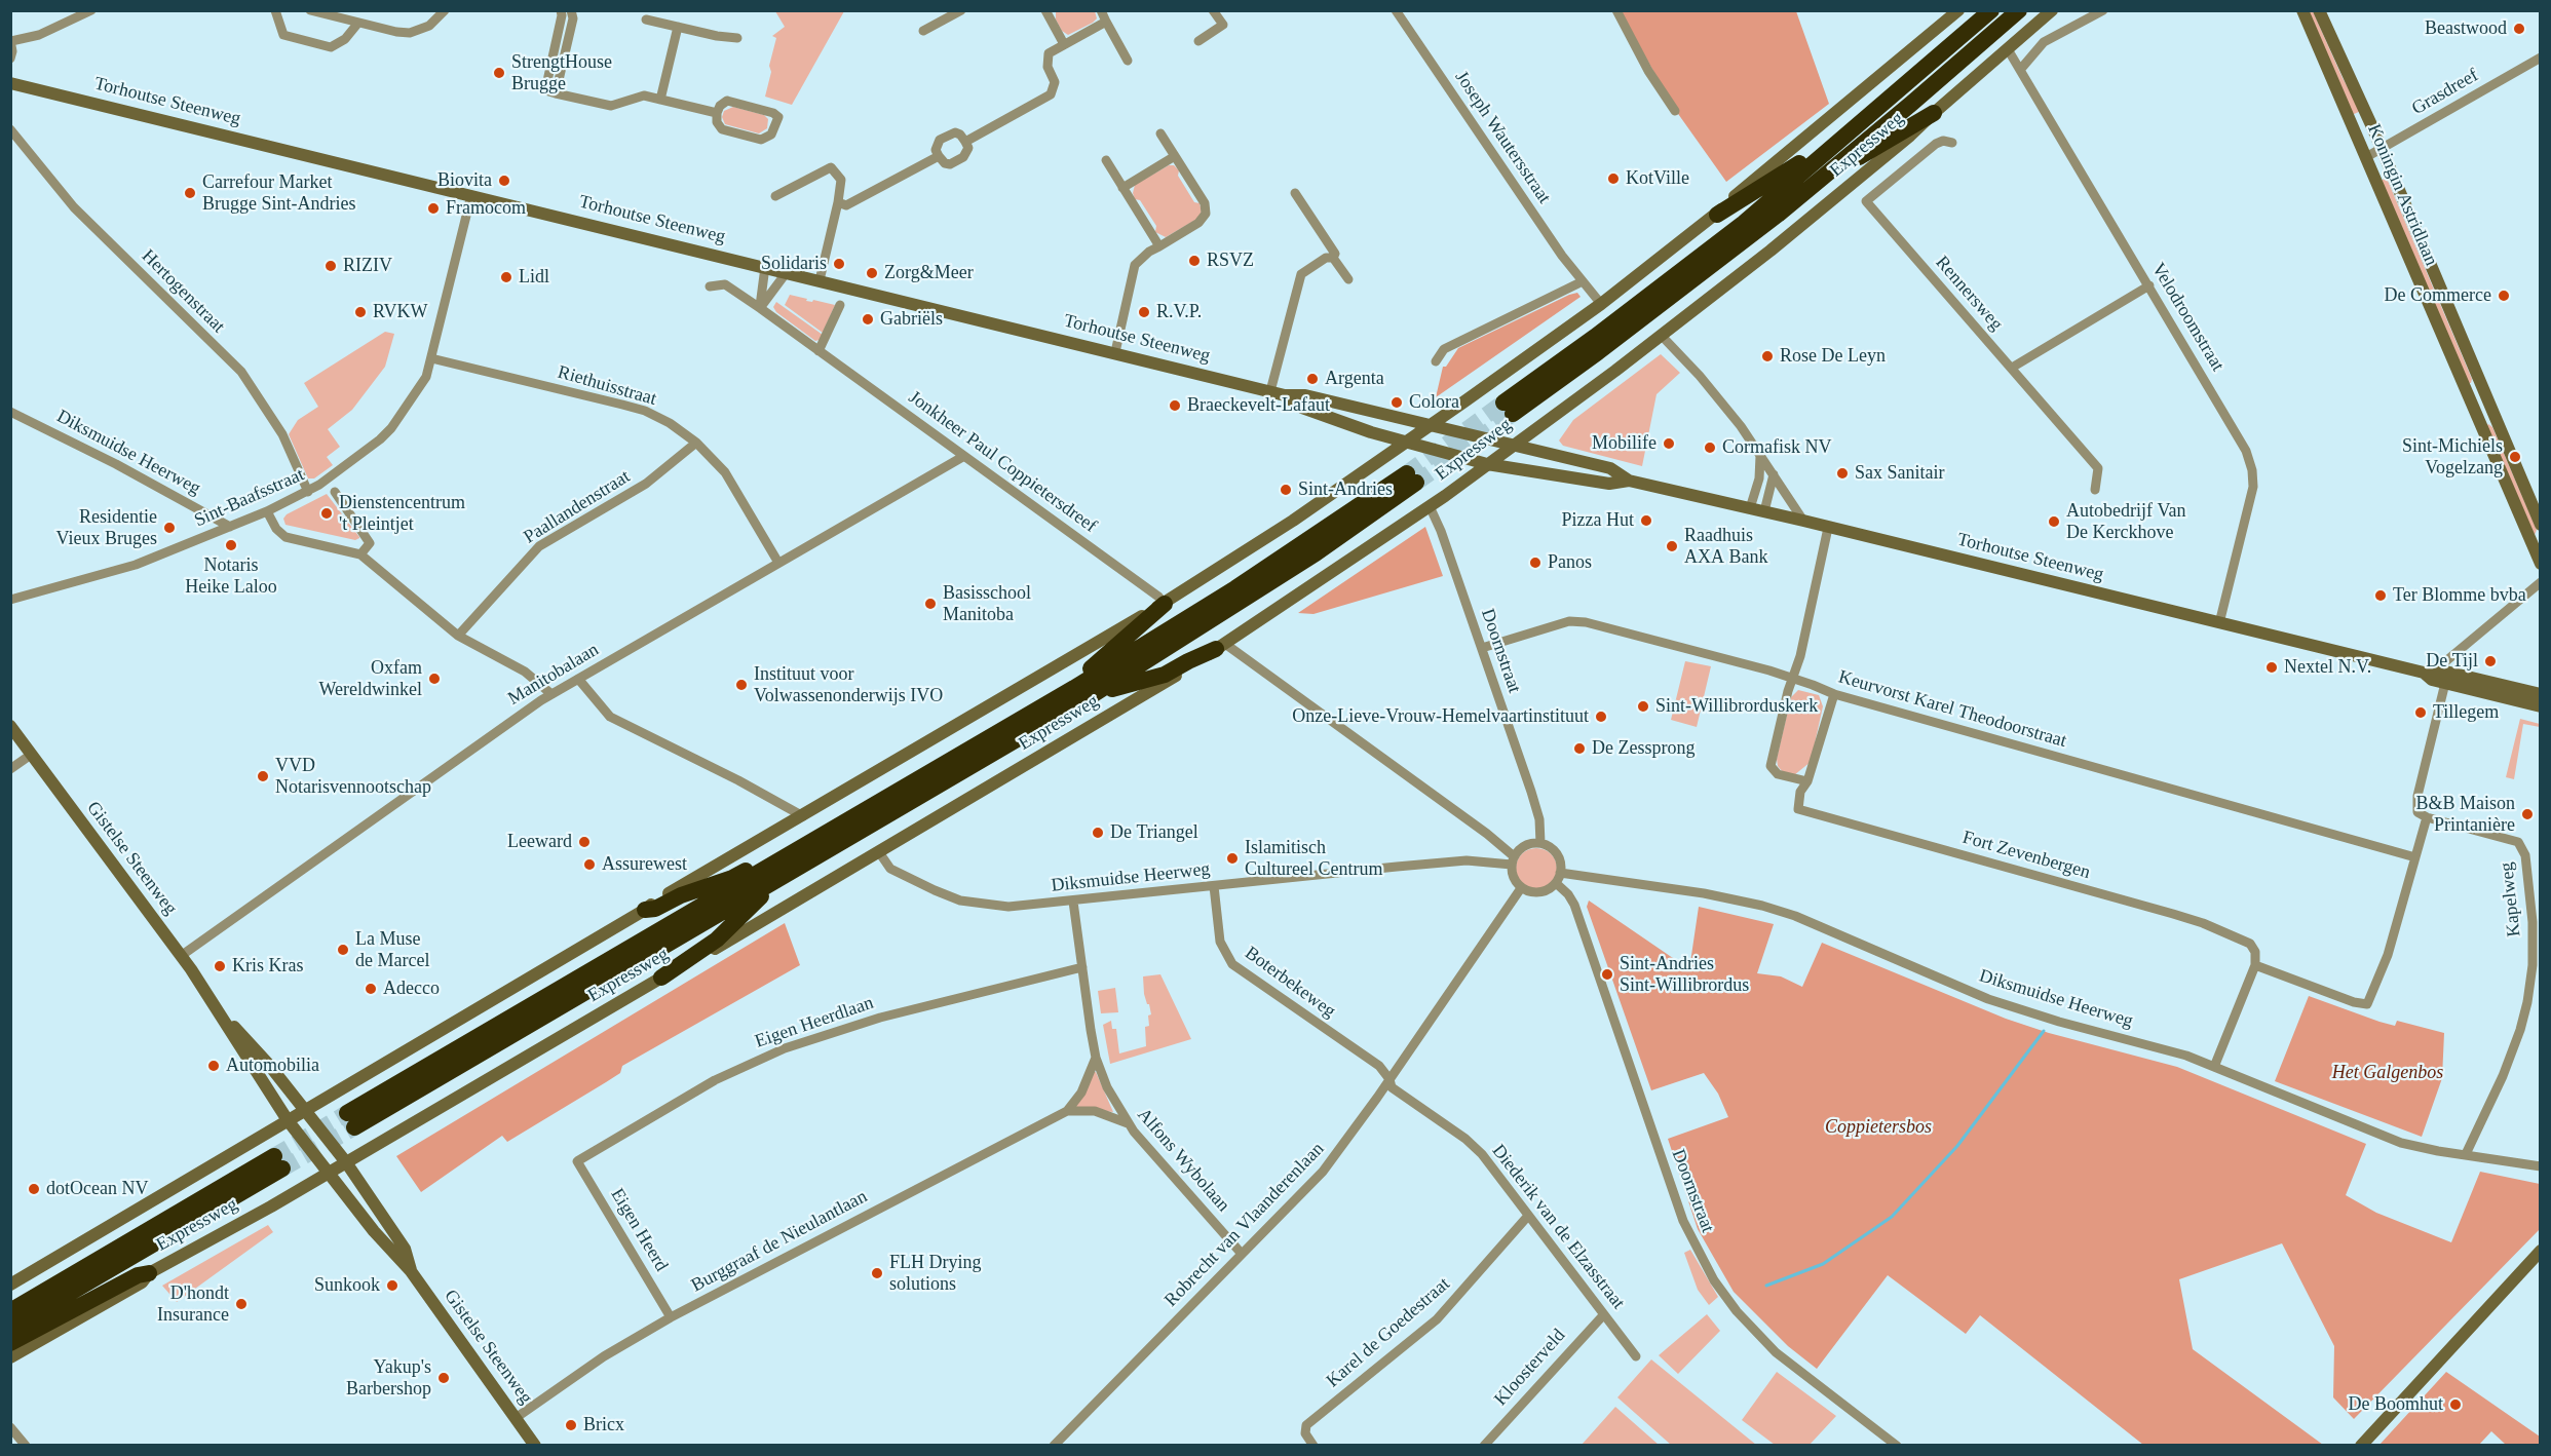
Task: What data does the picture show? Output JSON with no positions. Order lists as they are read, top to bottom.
{
  "streets": {
    "highway": ["Expressweg"],
    "street": [
      "Grasdreef",
      "Torhoutse Steenweg",
      "Joseph Wautersstraat",
      "Koningin Astridlaan",
      "Hertogenstraat",
      "Rennersweg",
      "Velodroomstraat",
      "Riethuisstraat",
      "Diksmuidse Heerweg",
      "Jonkheer Paul Coppietersdreef",
      "Sint-Baafsstraat",
      "Paallandenstraat",
      "Doornstraat",
      "Manitobalaan",
      "Keurvorst Karel Theodoorstraat",
      "Fort Zevenbergen",
      "Gistelse Steenweg",
      "Kapelweg",
      "Boterbekeweg",
      "Eigen Heerdlaan",
      "Alfons Wybolaan",
      "Robrecht van Vlaanderenlaan",
      "Diederik van de Elzasstraat",
      "Eigen Heerd",
      "Burggraaf de Nieulantlaan",
      "Karel de Goedestraat",
      "Kloosterveld"
    ]
  },
  "crossings": [
    ["Grasdreef", "Koningin Astridlaan"],
    ["Torhoutse Steenweg", "Expressweg"],
    ["Torhoutse Steenweg", "Velodroomstraat"],
    ["Torhoutse Steenweg", "Sint-Baafsstraat"],
    ["Expressweg", "Velodroomstraat"],
    ["Expressweg", "Diksmuidse Heerweg"],
    ["Expressweg", "Doornstraat"],
    ["Expressweg", "Gistelse Steenweg"],
    ["Hertogenstraat", "Sint-Baafsstraat"],
    ["Riethuisstraat", "Sint-Baafsstraat"],
    ["Riethuisstraat", "Paallandenstraat"],
    ["Riethuisstraat", "Manitobalaan"],
    ["Diksmuidse Heerweg", "Sint-Baafsstraat"],
    ["Diksmuidse Heerweg", "Doornstraat"],
    ["Diksmuidse Heerweg", "Kapelweg"],
    ["Diksmuidse Heerweg", "Boterbekeweg"],
    ["Diksmuidse Heerweg", "Alfons Wybolaan"],
    ["Diksmuidse Heerweg", "Robrecht van Vlaanderenlaan"],
    ["Jonkheer Paul Coppietersdreef", "Manitobalaan"],
    ["Doornstraat", "Keurvorst Karel Theodoorstraat"],
    ["Doornstraat", "Robrecht van Vlaanderenlaan"],
    ["Manitobalaan", "Gistelse Steenweg"],
    ["Keurvorst Karel Theodoorstraat", "Fort Zevenbergen"],
    ["Gistelse Steenweg", "Burggraaf de Nieulantlaan"],
    ["Boterbekeweg", "Robrecht van Vlaanderenlaan"],
    ["Boterbekeweg", "Diederik van de Elzasstraat"],
    ["Eigen Heerdlaan", "Alfons Wybolaan"],
    ["Eigen Heerdlaan", "Eigen Heerd"],
    ["Alfons Wybolaan", "Robrecht van Vlaanderenlaan"],
    ["Alfons Wybolaan", "Burggraaf de Nieulantlaan"],
    ["Robrecht van Vlaanderenlaan", "Diederik van de Elzasstraat"],
    ["Diederik van de Elzasstraat", "Karel de Goedestraat"],
    ["Diederik van de Elzasstraat", "Kloosterveld"],
    ["Eigen Heerd", "Burggraaf de Nieulantlaan"]
  ],
  "parks": ["Het Galgenbos", "Coppietersbos"],
  "places": [
    "Beastwood",
    "StrengtHouse Brugge",
    "KotVille",
    "Biovita",
    "Carrefour Market Brugge Sint-Andries",
    "Framocom",
    "RSVZ",
    "Solidaris",
    "RIZIV",
    "Zorg&Meer",
    "Lidl",
    "De Commerce",
    "RVKW",
    "R.V.P.",
    "Gabriëls",
    "Rose De Leyn",
    "Argenta",
    "Colora",
    "Braeckevelt-Lafaut",
    "Mobilife",
    "Cormafisk NV",
    "Sint-Michiels Vogelzang",
    "Sax Sanitair",
    "Sint-Andries",
    "Dienstencentrum 't Pleintjet",
    "Pizza Hut",
    "Autobedrijf Van De Kerckhove",
    "Residentie Vieux Bruges",
    "Notaris Heike Laloo",
    "Raadhuis AXA Bank",
    "Panos",
    "Ter Blomme bvba",
    "Basisschool Manitoba",
    "De Tijl",
    "Nextel N.V.",
    "Oxfam Wereldwinkel",
    "Instituut voor Volwassenonderwijs IVO",
    "Sint-Willibrorduskerk",
    "Tillegem",
    "Onze-Lieve-Vrouw-Hemelvaartinstituut",
    "De Zessprong",
    "VVD Notarisvennootschap",
    "B&B Maison Printanière",
    "De Triangel",
    "Leeward",
    "Islamitisch Cultureel Centrum",
    "Assurewest",
    "La Muse de Marcel",
    "Kris Kras",
    "Sint-Andries Sint-Willibrordus",
    "Adecco",
    "Automobilia",
    "dotOcean NV",
    "FLH Drying solutions",
    "Sunkook",
    "D'hondt Insurance",
    "Yakup's Barbershop",
    "De Boomhut",
    "Bricx"
  ]
}
